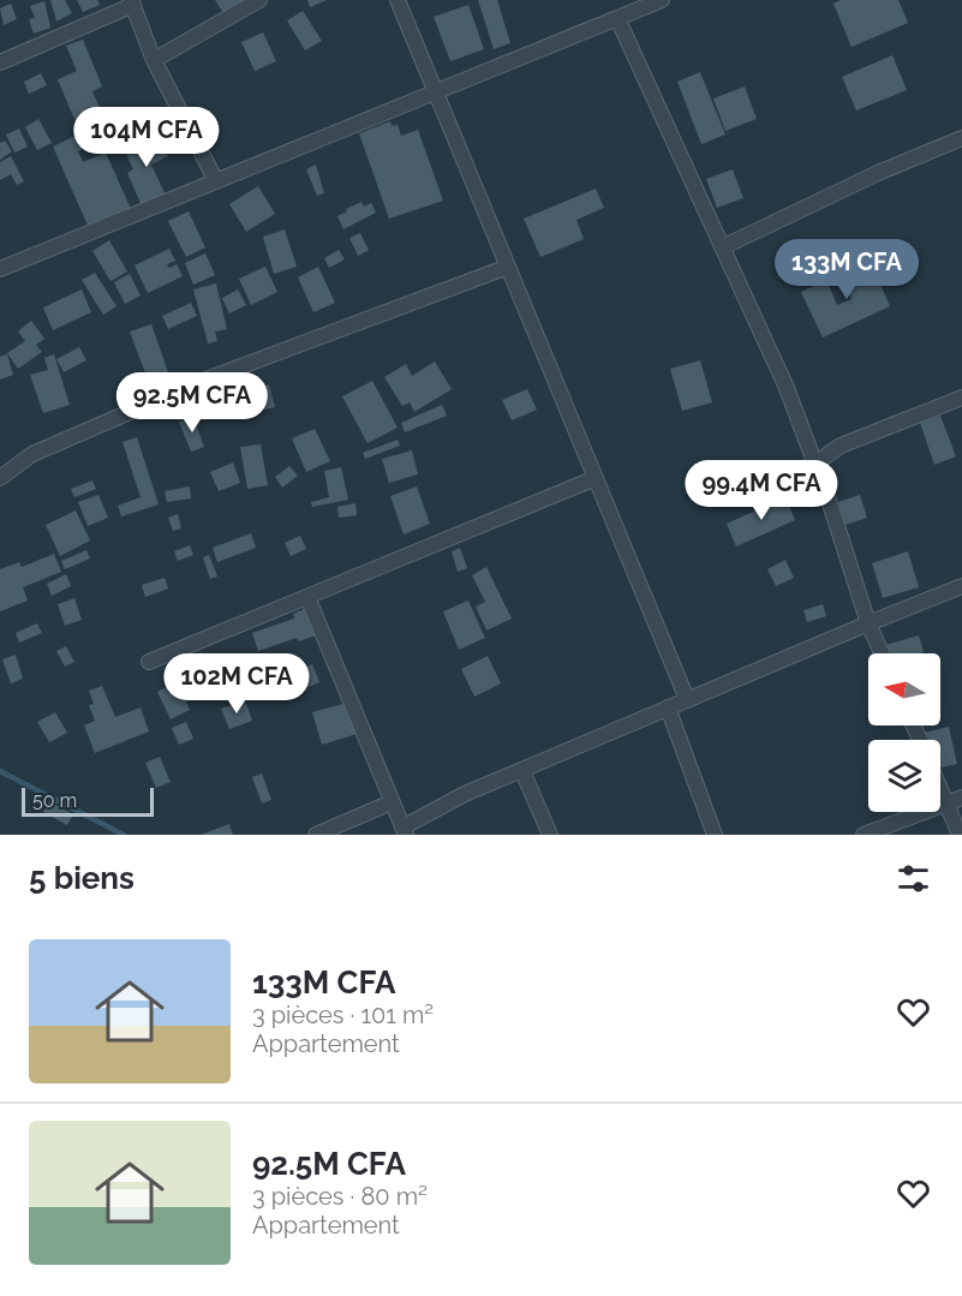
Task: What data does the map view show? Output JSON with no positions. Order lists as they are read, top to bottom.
{
  "scale_bar": "50 m",
  "north": "left",
  "page": {
    "price": [
      "104M CFA",
      "133M CFA",
      "92.5M CFA",
      "99.4M CFA",
      "102M CFA"
    ],
    "scale": "50 m",
    "heading": "5 biens",
    "list": [
      {
        "name": "133M CFA",
        "note": "3 pièces · 101 m² · Appartement"
      },
      {
        "name": "92.5M CFA",
        "note": "3 pièces · 80 m² · Appartement"
      }
    ]
  }
}
